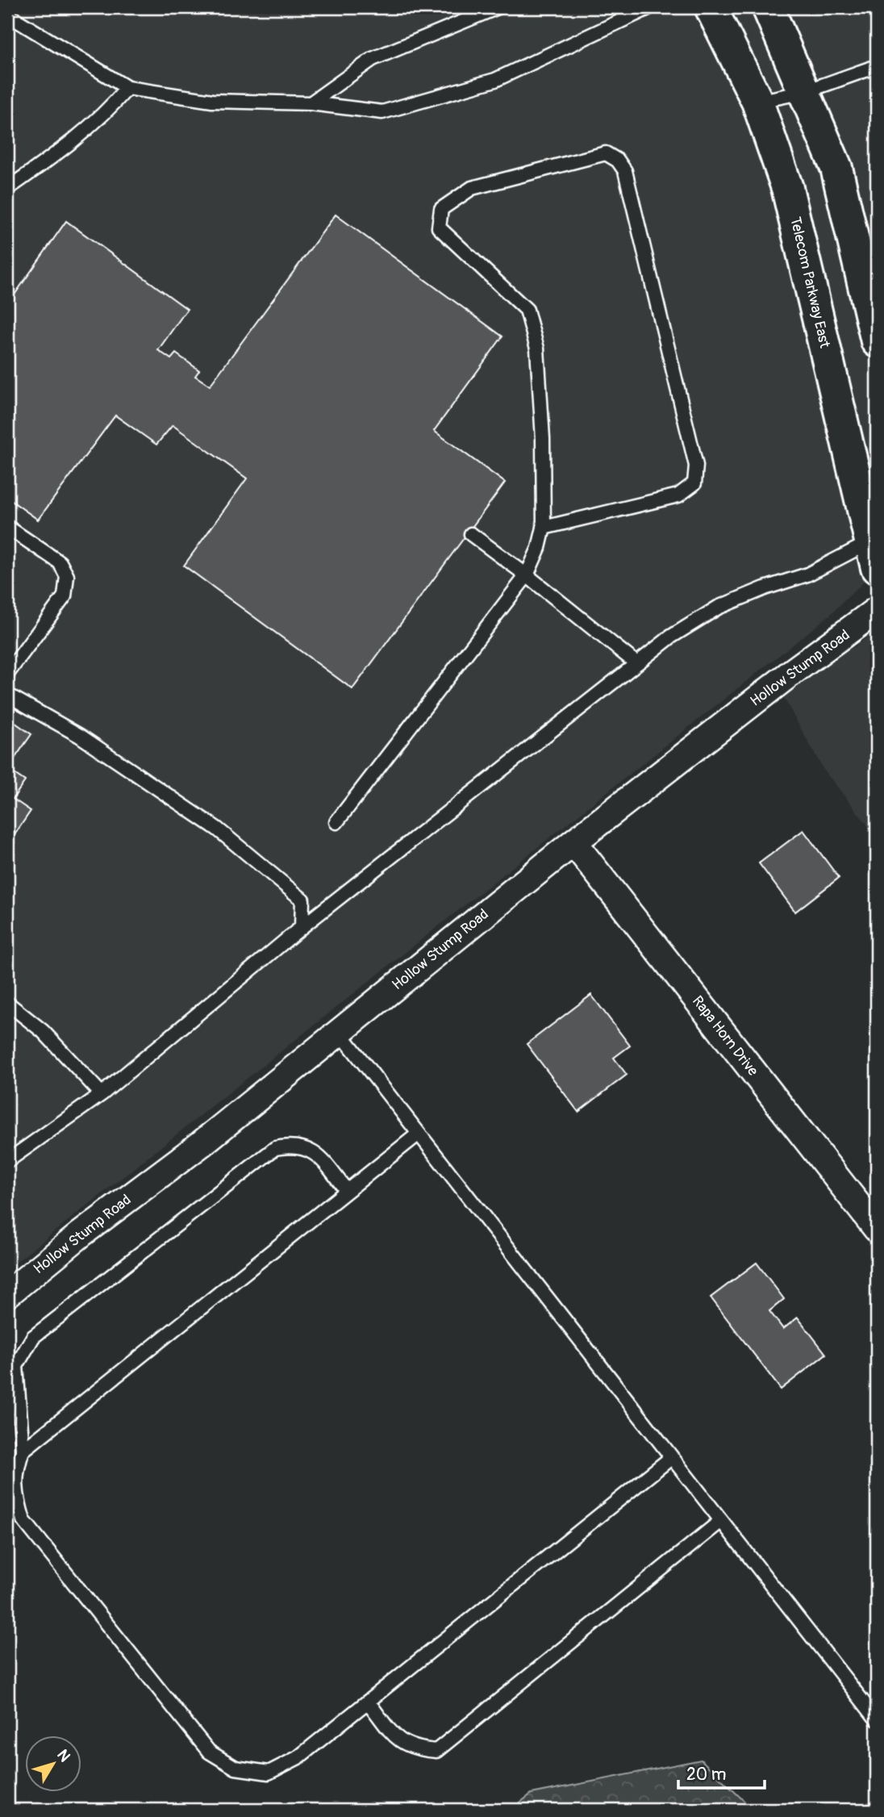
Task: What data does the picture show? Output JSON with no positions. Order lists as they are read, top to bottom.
{
  "streets": {
    "street": ["Telecom Parkway East", "Hollow Stump Road", "Rapa Horn Drive"]
  },
  "crossings": [
    ["Hollow Stump Road", "Rapa Horn Drive"]
  ],
  "scale_bar": "20 m",
  "north": "top right"
}
